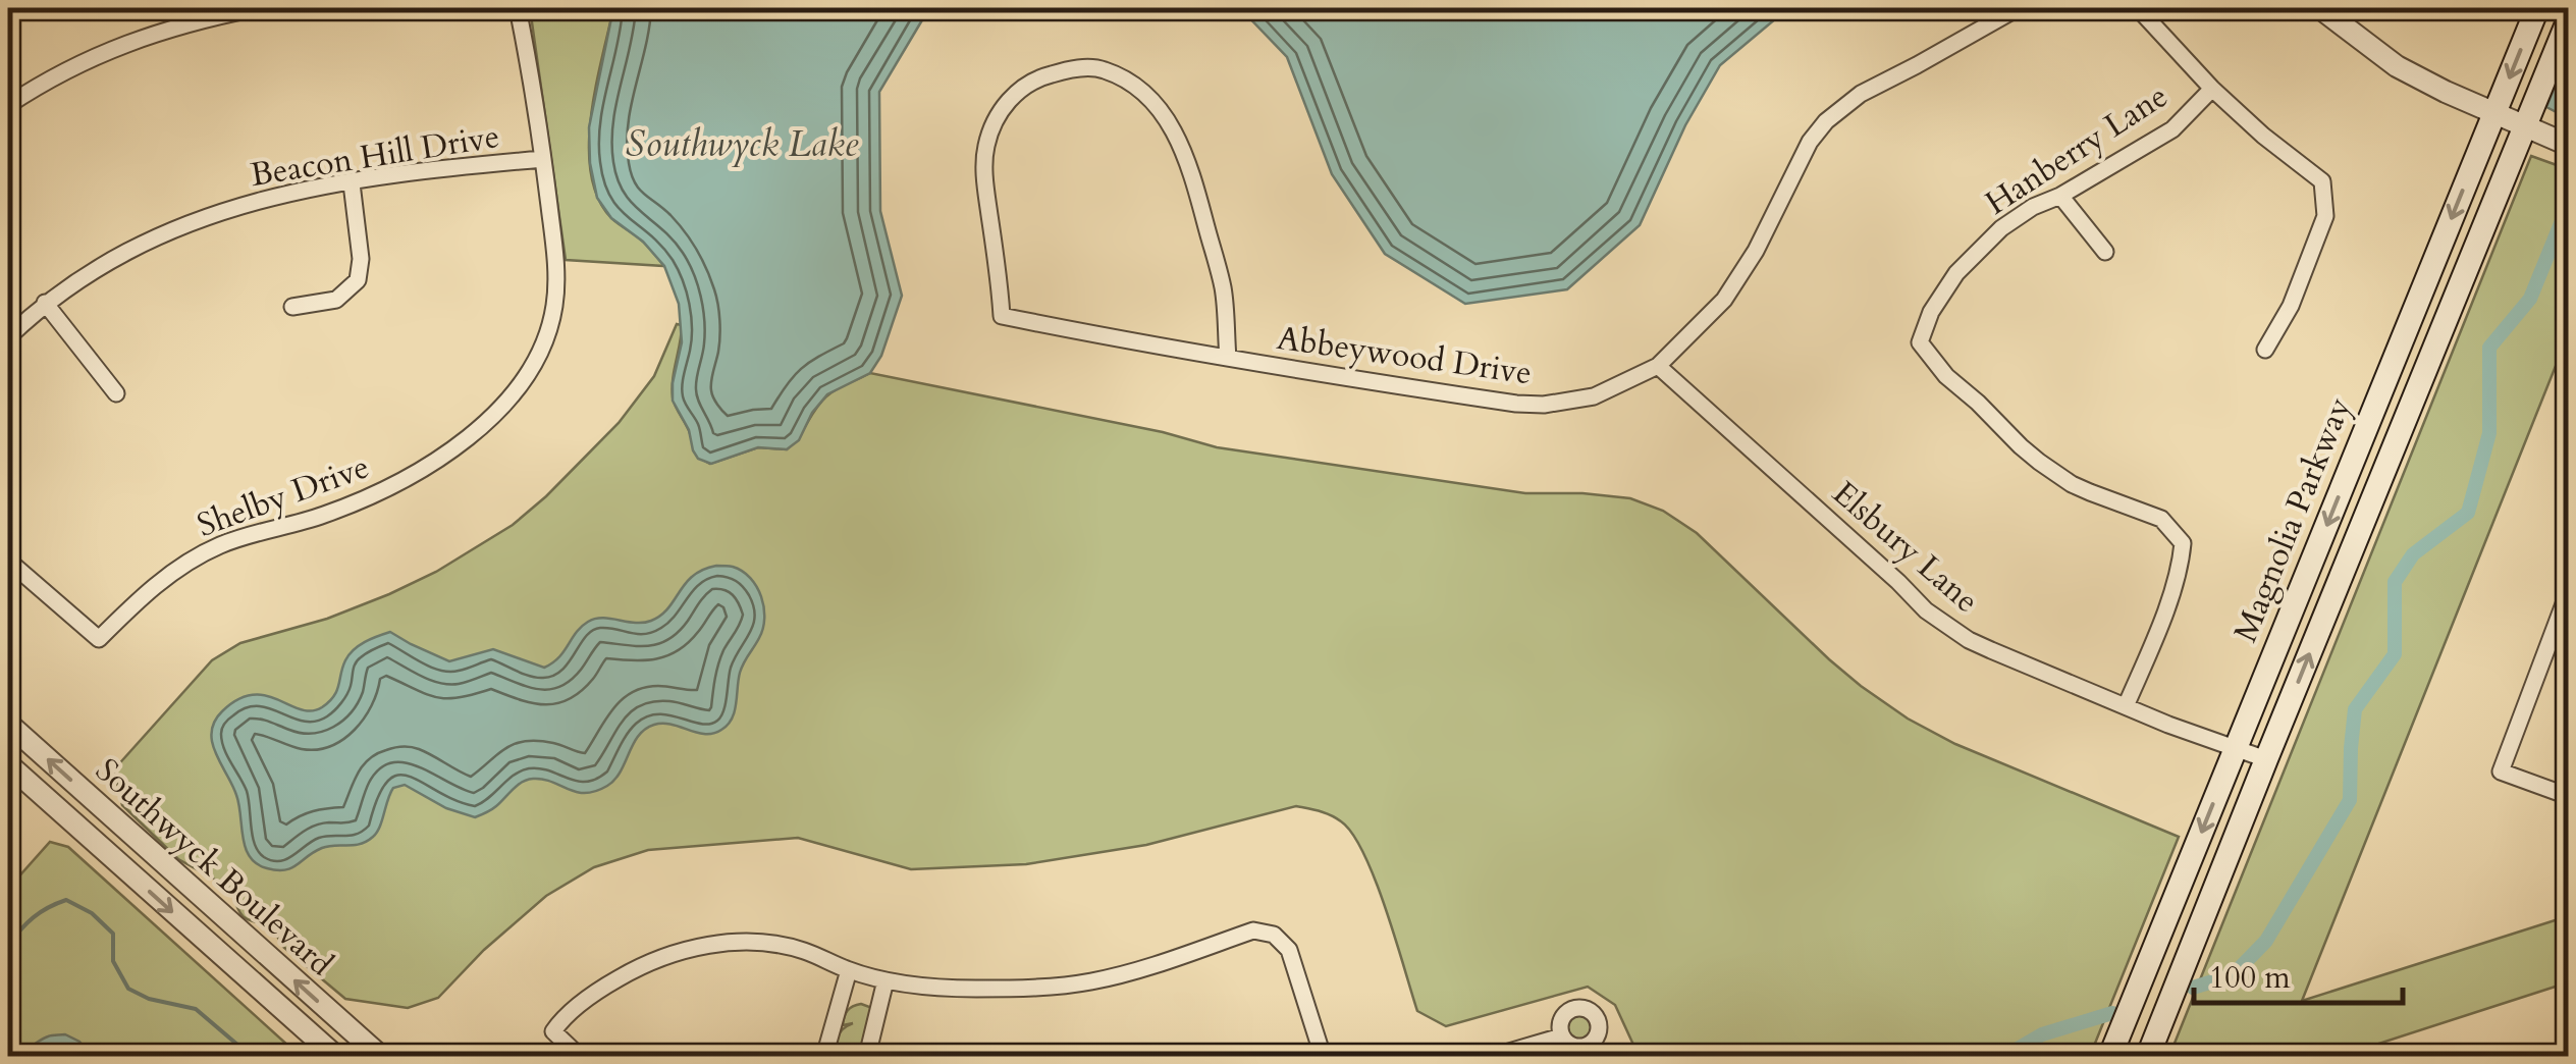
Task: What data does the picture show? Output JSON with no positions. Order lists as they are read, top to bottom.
{
  "streets": {
    "main road": ["Magnolia Parkway"],
    "street": [
      "Hanberry Lane",
      "Beacon Hill Drive",
      "Abbeywood Drive",
      "Shelby Drive",
      "Elsbury Lane",
      "Southwyck Boulevard"
    ]
  },
  "crossings": [
    ["Hanberry Lane", "Elsbury Lane"],
    ["Beacon Hill Drive", "Shelby Drive"],
    ["Abbeywood Drive", "Elsbury Lane"],
    ["Magnolia Parkway", "Elsbury Lane"]
  ],
  "water": ["Southwyck Lake"],
  "scale_bar": "100 m"
}
